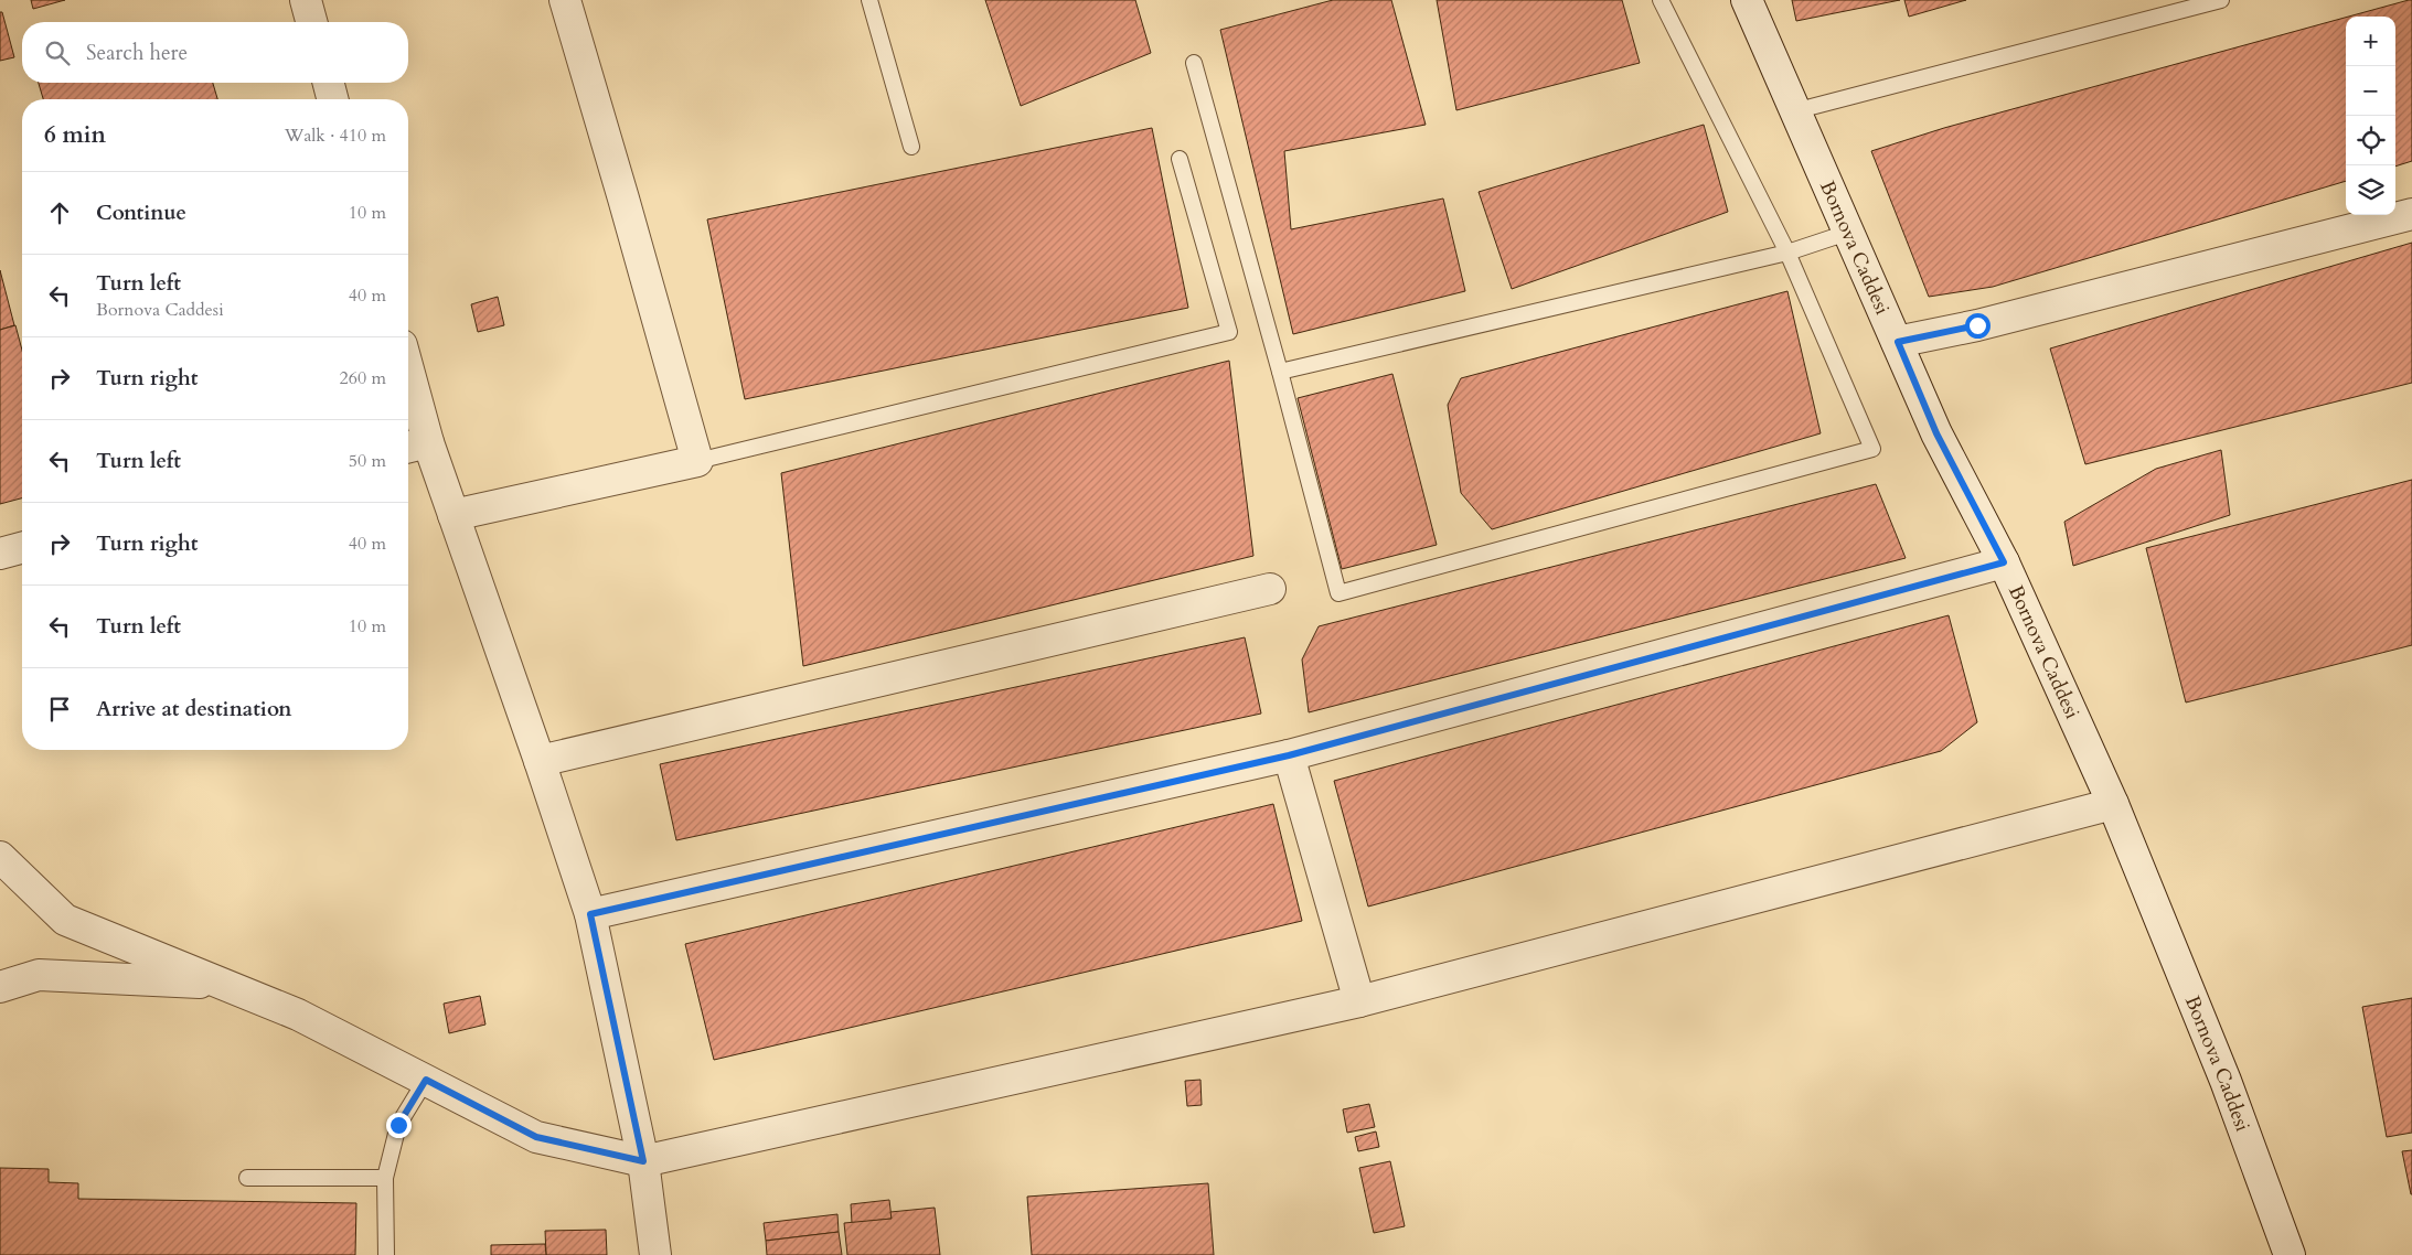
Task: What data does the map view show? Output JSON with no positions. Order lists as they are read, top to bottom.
{
  "streets": {
    "street": ["Bornova Caddesi"]
  },
  "page": {
    "map_buttons": ["+", "−"],
    "search": "Search here",
    "heading": ["6 min", "Walk · 410 m"],
    "list": [
      ["Continue", "10 m"],
      ["Turn left", "Bornova Caddesi", "40 m"],
      ["Turn right", "260 m"],
      ["Turn left", "50 m"],
      ["Turn right", "40 m"],
      ["Turn left", "10 m"],
      "Arrive at destination"
    ]
  }
}
